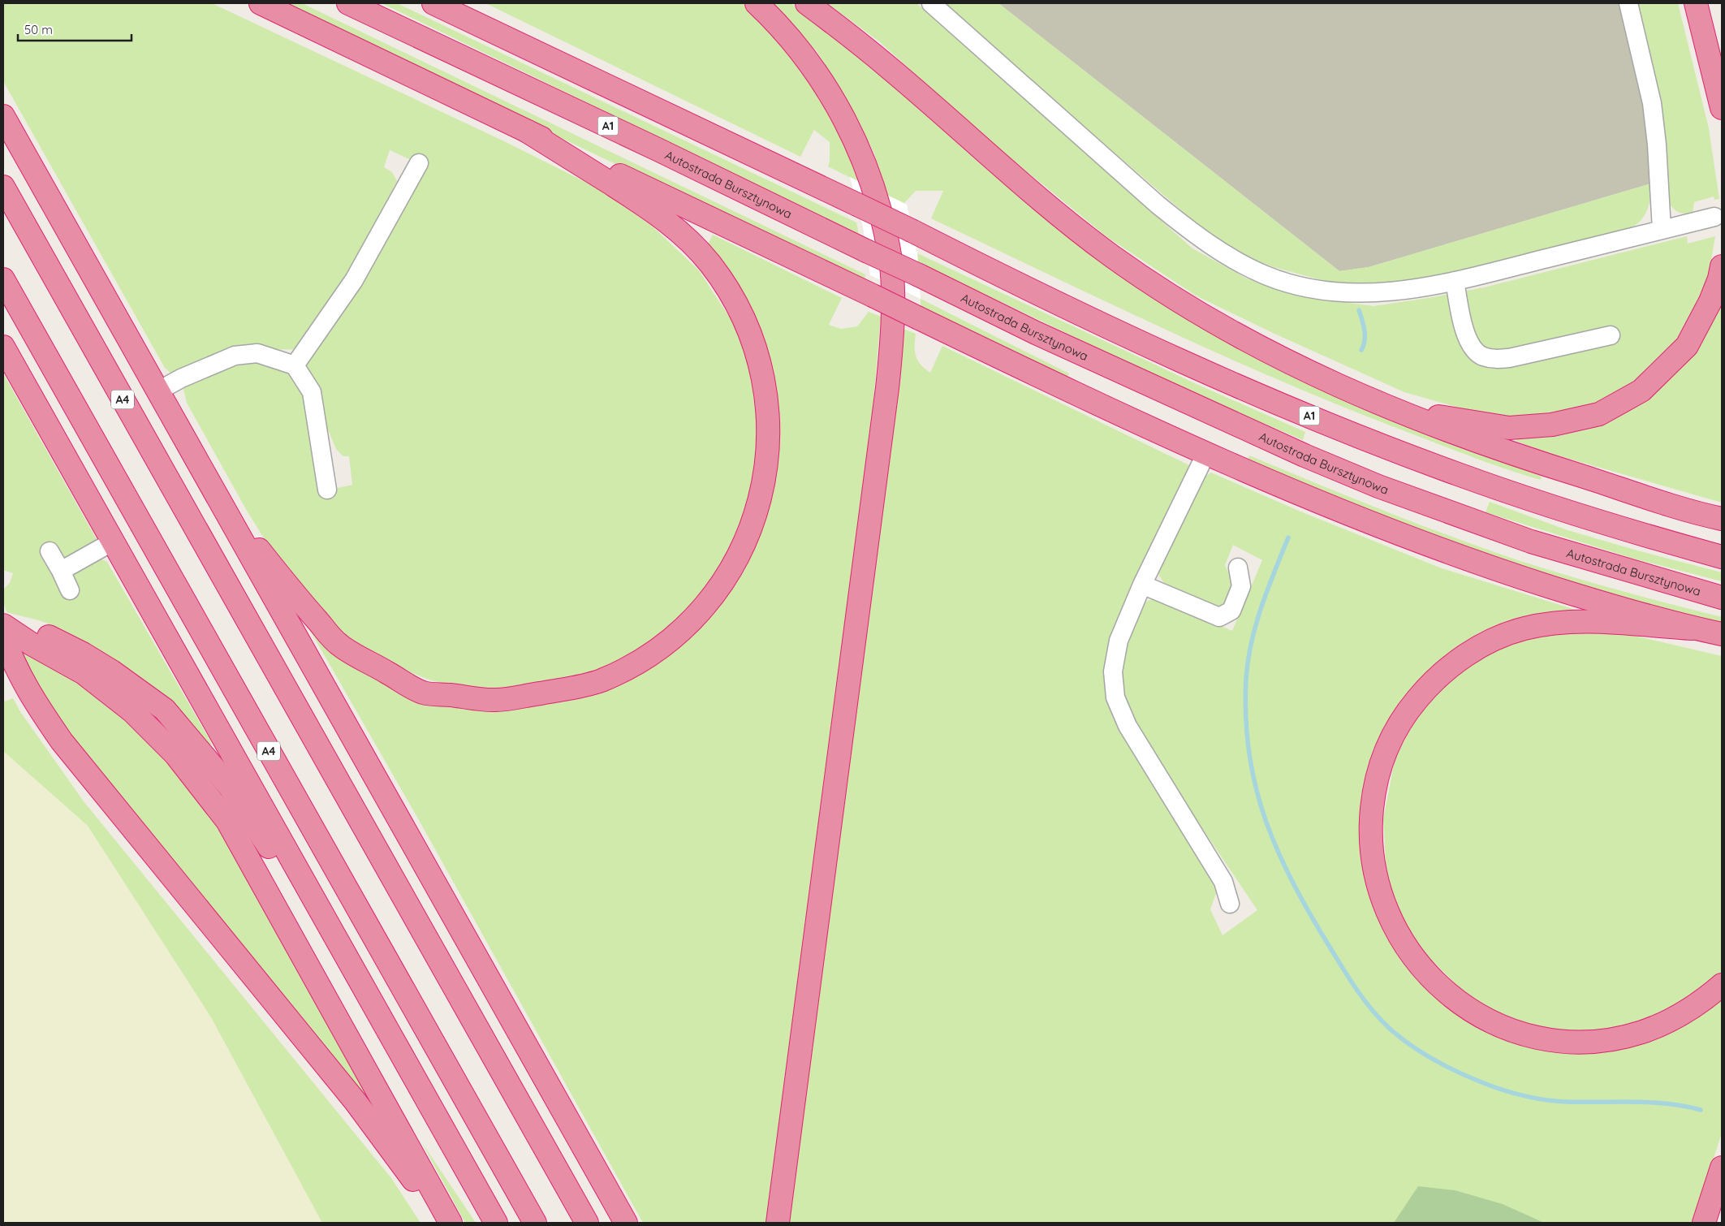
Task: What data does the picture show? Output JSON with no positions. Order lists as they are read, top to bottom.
{
  "streets": {
    "highway": ["A1", "Autostrada Bursztynowa", "A4"]
  },
  "scale_bar": "50 m"
}
